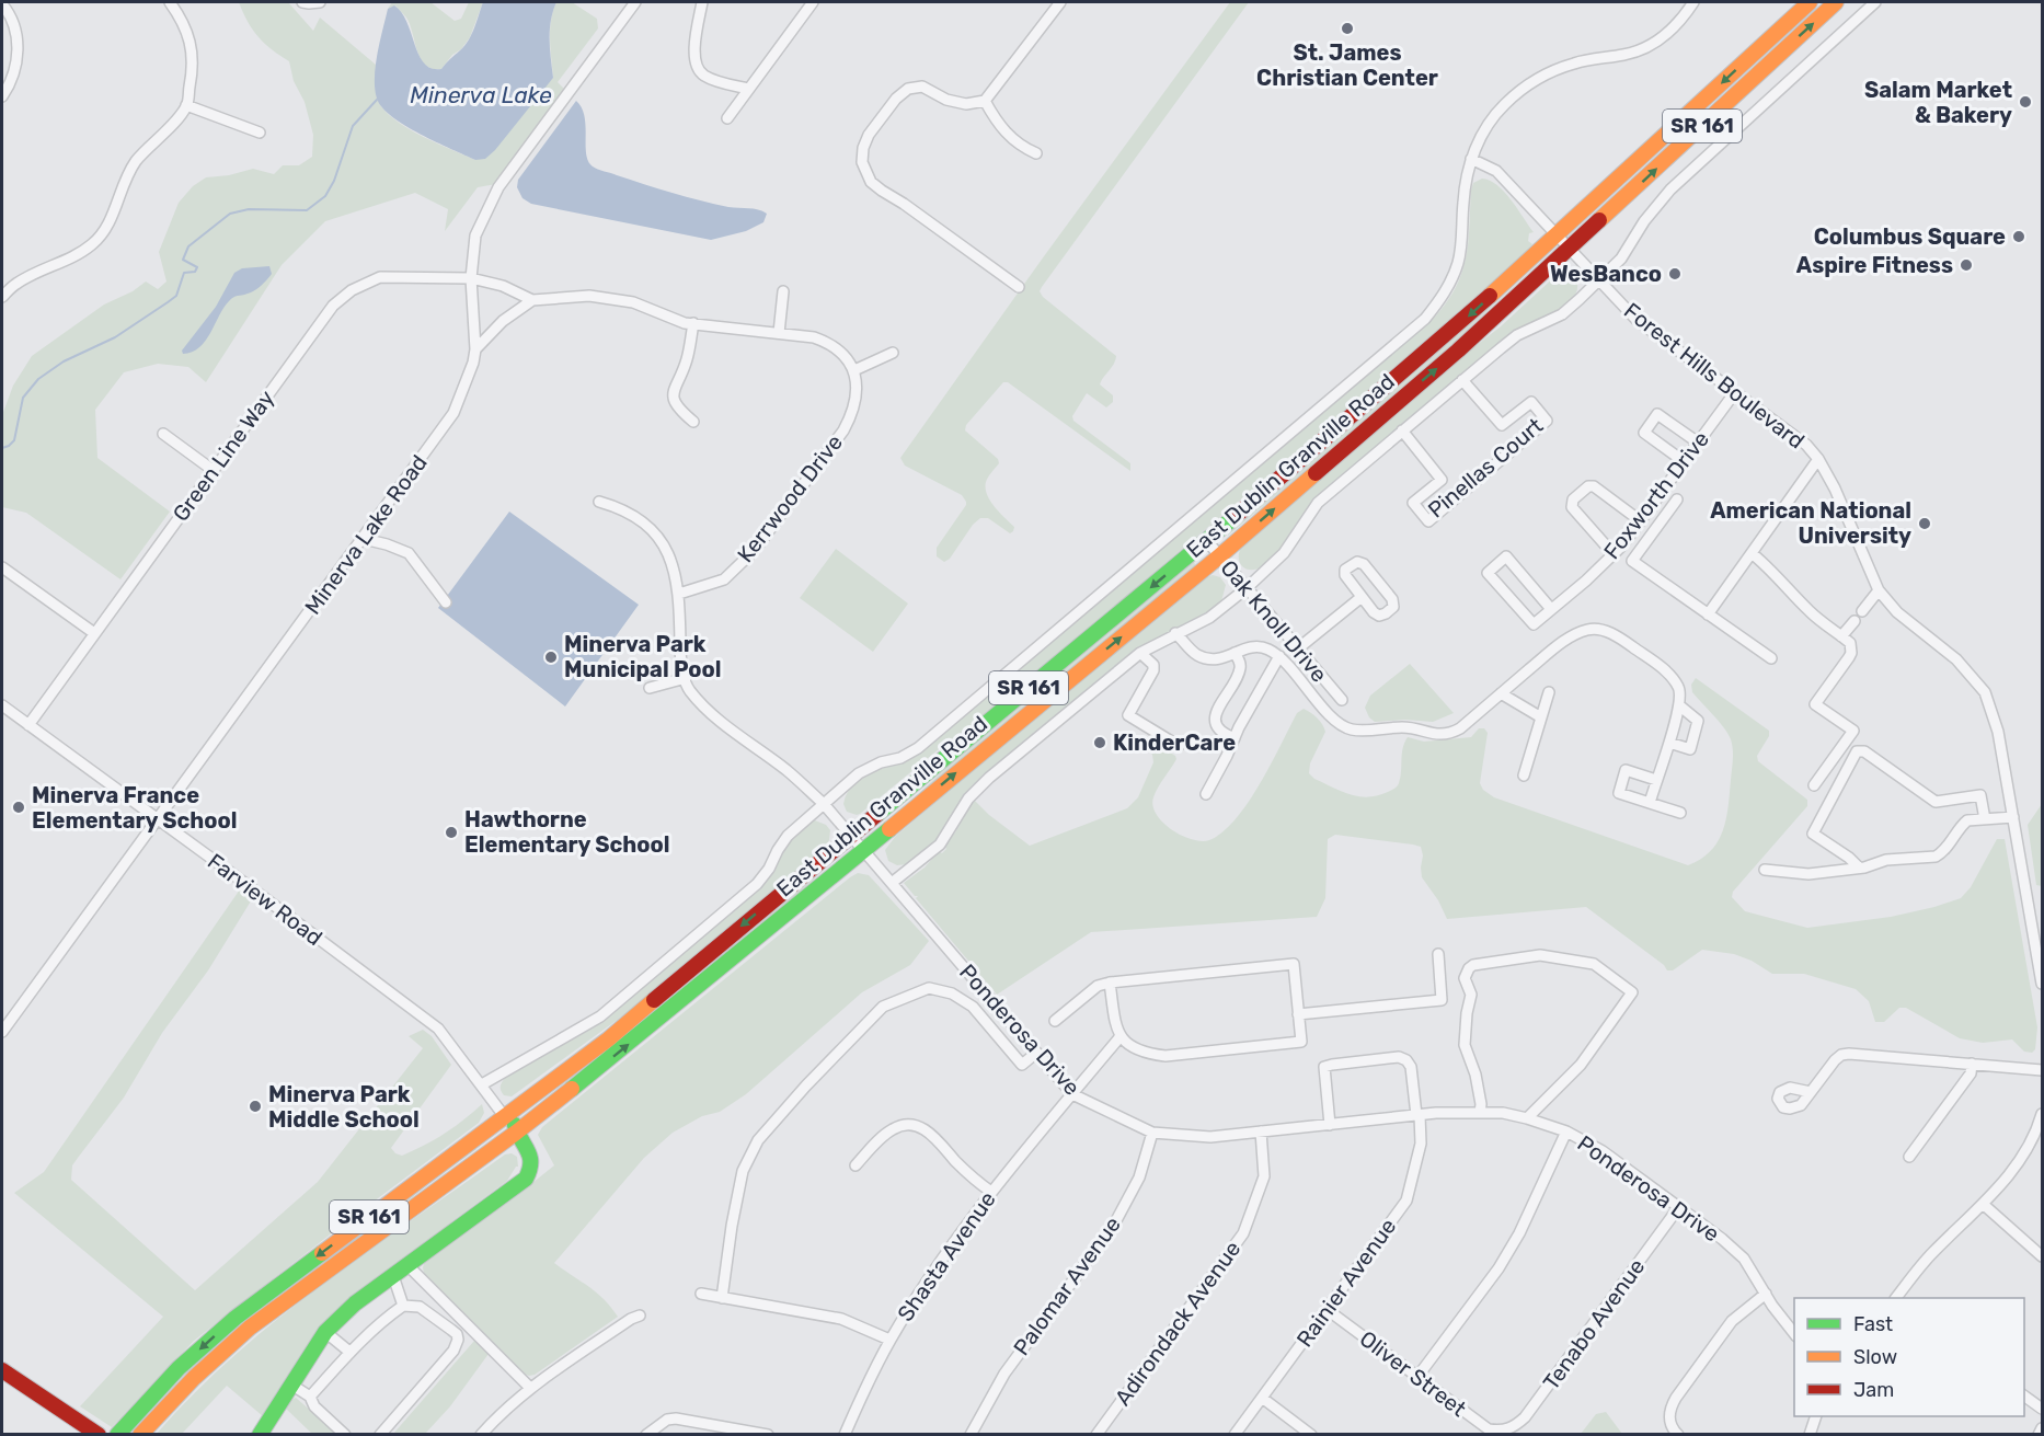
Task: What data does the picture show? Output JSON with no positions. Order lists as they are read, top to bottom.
{
  "streets": {
    "main road": ["SR 161", "East Dublin Granville Road"],
    "street": [
      "Forest Hills Boulevard",
      "Green Line Way",
      "Pinellas Court",
      "Foxworth Drive",
      "Kerrwood Drive",
      "Minerva Lake Road",
      "Oak Knoll Drive",
      "Farview Road",
      "Ponderosa Drive",
      "Shasta Avenue",
      "Rainier Avenue",
      "Palomar Avenue",
      "Adirondack Avenue",
      "Tenabo Avenue",
      "Oliver Street"
    ]
  },
  "crossings": [
    ["Forest Hills Boulevard", "East Dublin Granville Road"],
    ["Forest Hills Boulevard", "Foxworth Drive"],
    ["Green Line Way", "Minerva Lake Road"],
    ["Green Line Way", "Farview Road"],
    ["East Dublin Granville Road", "Oak Knoll Drive"],
    ["East Dublin Granville Road", "Farview Road"],
    ["East Dublin Granville Road", "Ponderosa Drive"],
    ["Kerrwood Drive", "Ponderosa Drive"],
    ["Minerva Lake Road", "Farview Road"],
    ["Ponderosa Drive", "Shasta Avenue"],
    ["Ponderosa Drive", "Rainier Avenue"],
    ["Ponderosa Drive", "Palomar Avenue"],
    ["Ponderosa Drive", "Adirondack Avenue"],
    ["Ponderosa Drive", "Tenabo Avenue"],
    ["Rainier Avenue", "Oliver Street"],
    ["Tenabo Avenue", "Oliver Street"]
  ],
  "water": ["Minerva Lake"],
  "places": [
    "St. James Christian Center",
    "Salam Market & Bakery",
    "Columbus Square",
    "Aspire Fitness",
    "WesBanco",
    "American National University",
    "Minerva Park Municipal Pool",
    "KinderCare",
    "Minerva France Elementary School",
    "Hawthorne Elementary School",
    "Minerva Park Middle School"
  ],
  "legend": ["Fast", "Slow", "Jam"]
}
